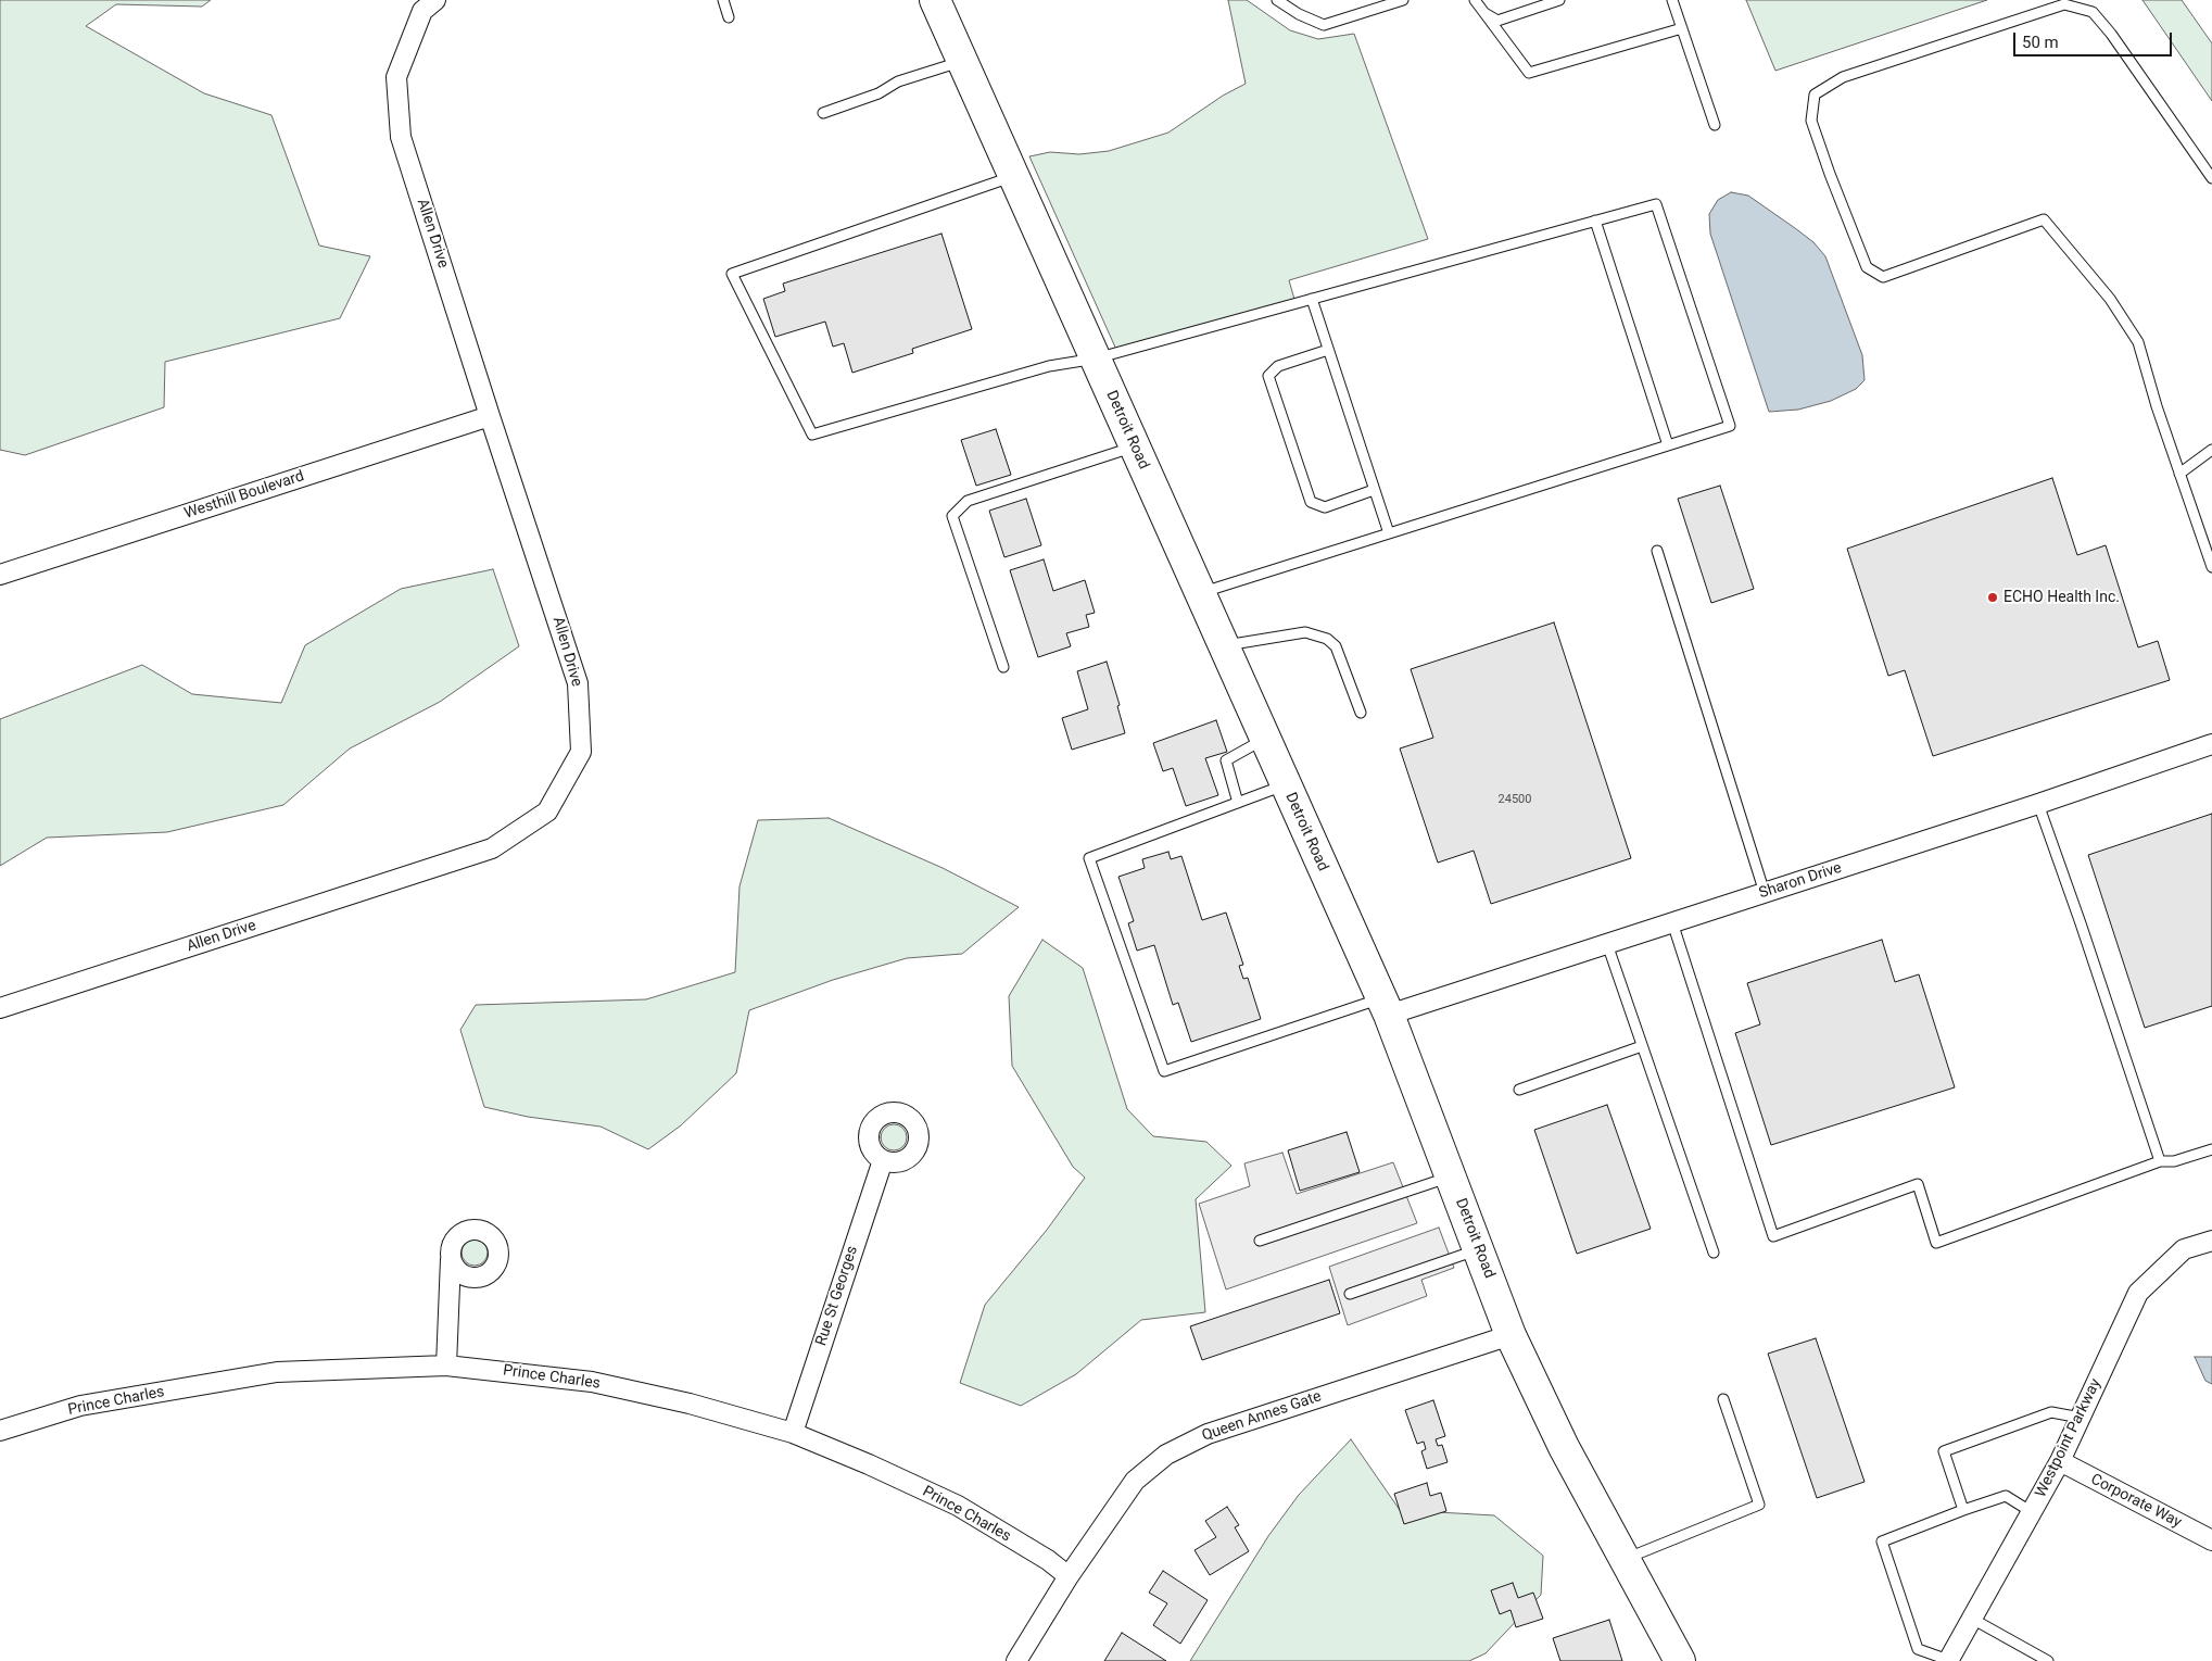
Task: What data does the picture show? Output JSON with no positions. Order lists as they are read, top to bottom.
{
  "streets": {
    "main road": ["Detroit Road"],
    "street": [
      "Allen Drive",
      "Westhill Boulevard",
      "Sharon Drive",
      "Rue St Georges",
      "Prince Charles",
      "Queen Annes Gate",
      "Westpoint Parkway",
      "Corporate Way"
    ]
  },
  "crossings": [
    ["Allen Drive", "Westhill Boulevard"],
    ["Detroit Road", "Sharon Drive"],
    ["Detroit Road", "Queen Annes Gate"],
    ["Rue St Georges", "Prince Charles"],
    ["Prince Charles", "Queen Annes Gate"],
    ["Westpoint Parkway", "Corporate Way"]
  ],
  "places": ["ECHO Health Inc."],
  "house_numbers": ["24500"],
  "scale_bar": "50 m"
}
